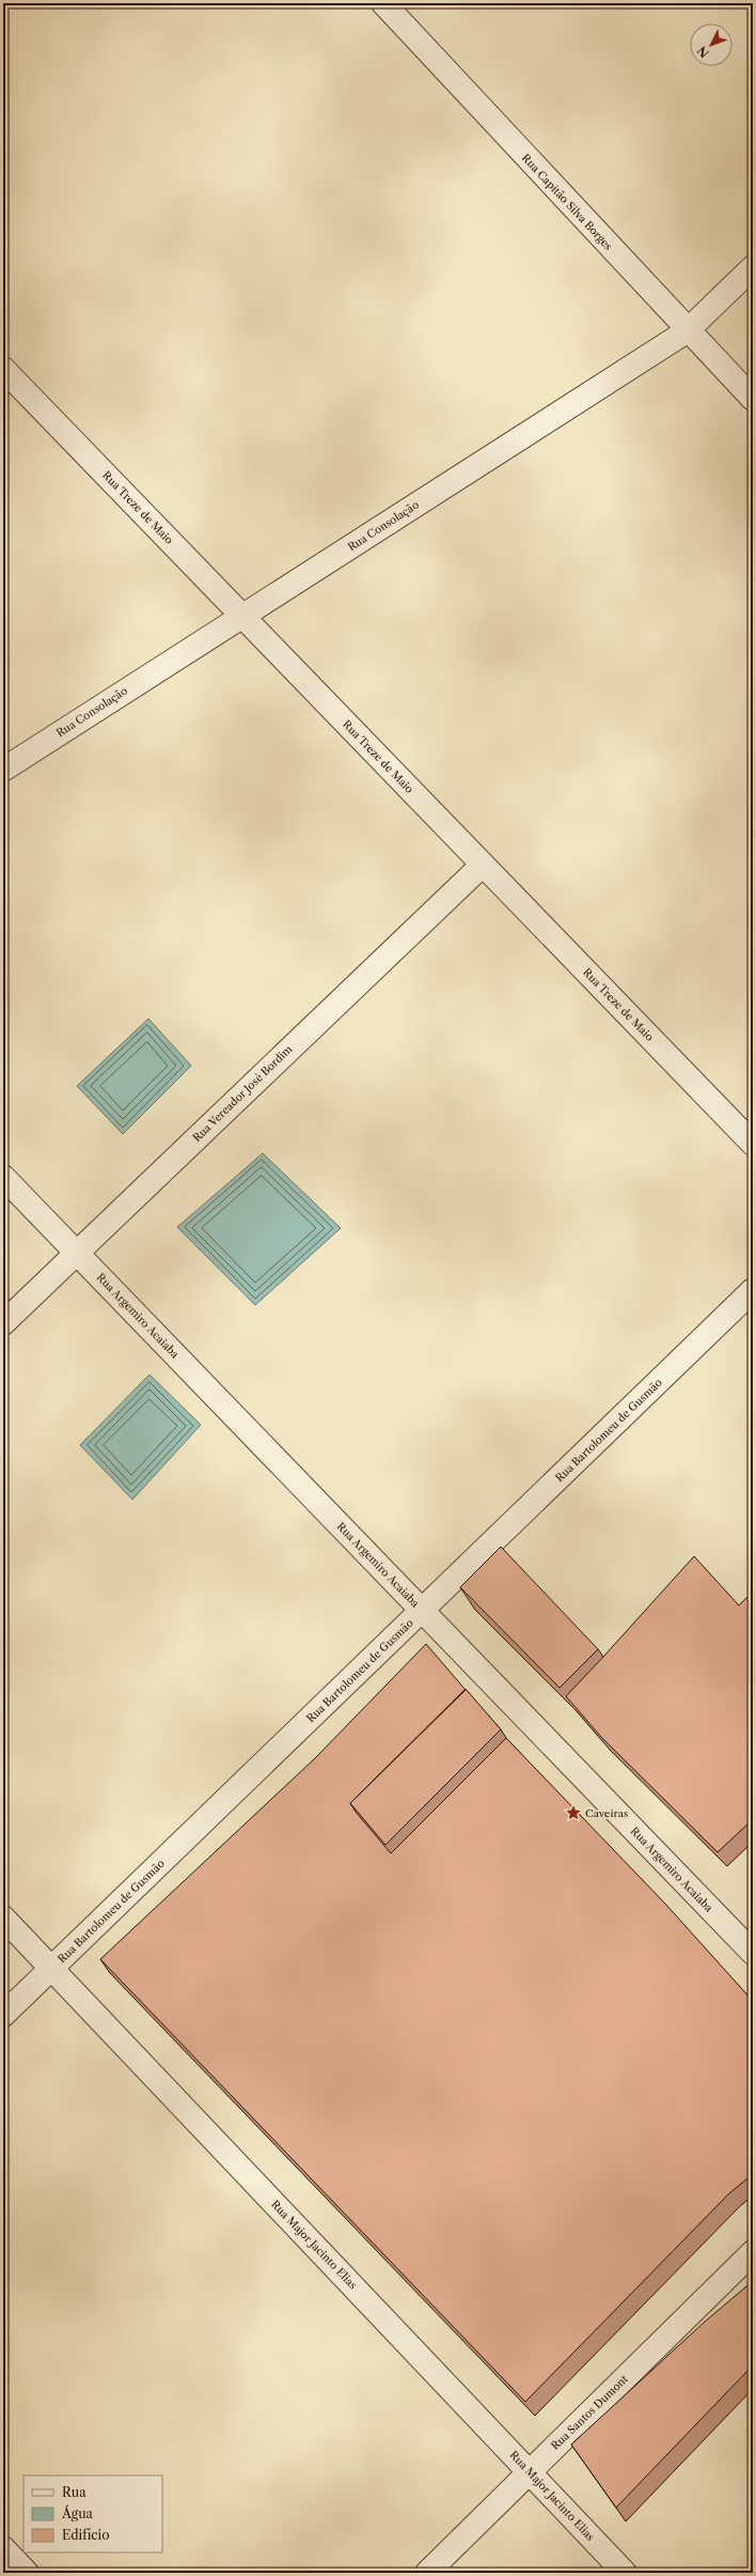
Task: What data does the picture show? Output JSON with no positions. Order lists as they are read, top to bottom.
{
  "streets": {
    "street": [
      "Rua Capitão Silva Borges",
      "Rua Treze de Maio",
      "Rua Consolação",
      "Rua Vereador José Bordim",
      "Rua Argemiro Acaiaba",
      "Rua Bartolomeu de Gusmão",
      "Rua Major Jacinto Elias",
      "Rua Santos Dumont"
    ]
  },
  "crossings": [
    ["Rua Capitão Silva Borges", "Rua Consolação"],
    ["Rua Treze de Maio", "Rua Consolação"],
    ["Rua Treze de Maio", "Rua Vereador José Bordim"],
    ["Rua Vereador José Bordim", "Rua Argemiro Acaiaba"],
    ["Rua Argemiro Acaiaba", "Rua Bartolomeu de Gusmão"],
    ["Rua Bartolomeu de Gusmão", "Rua Major Jacinto Elias"],
    ["Rua Major Jacinto Elias", "Rua Santos Dumont"]
  ],
  "places": {
    "place": ["Caveiras"]
  },
  "legend": ["Rua", "Água", "Edifício"],
  "north": "bottom left"
}
